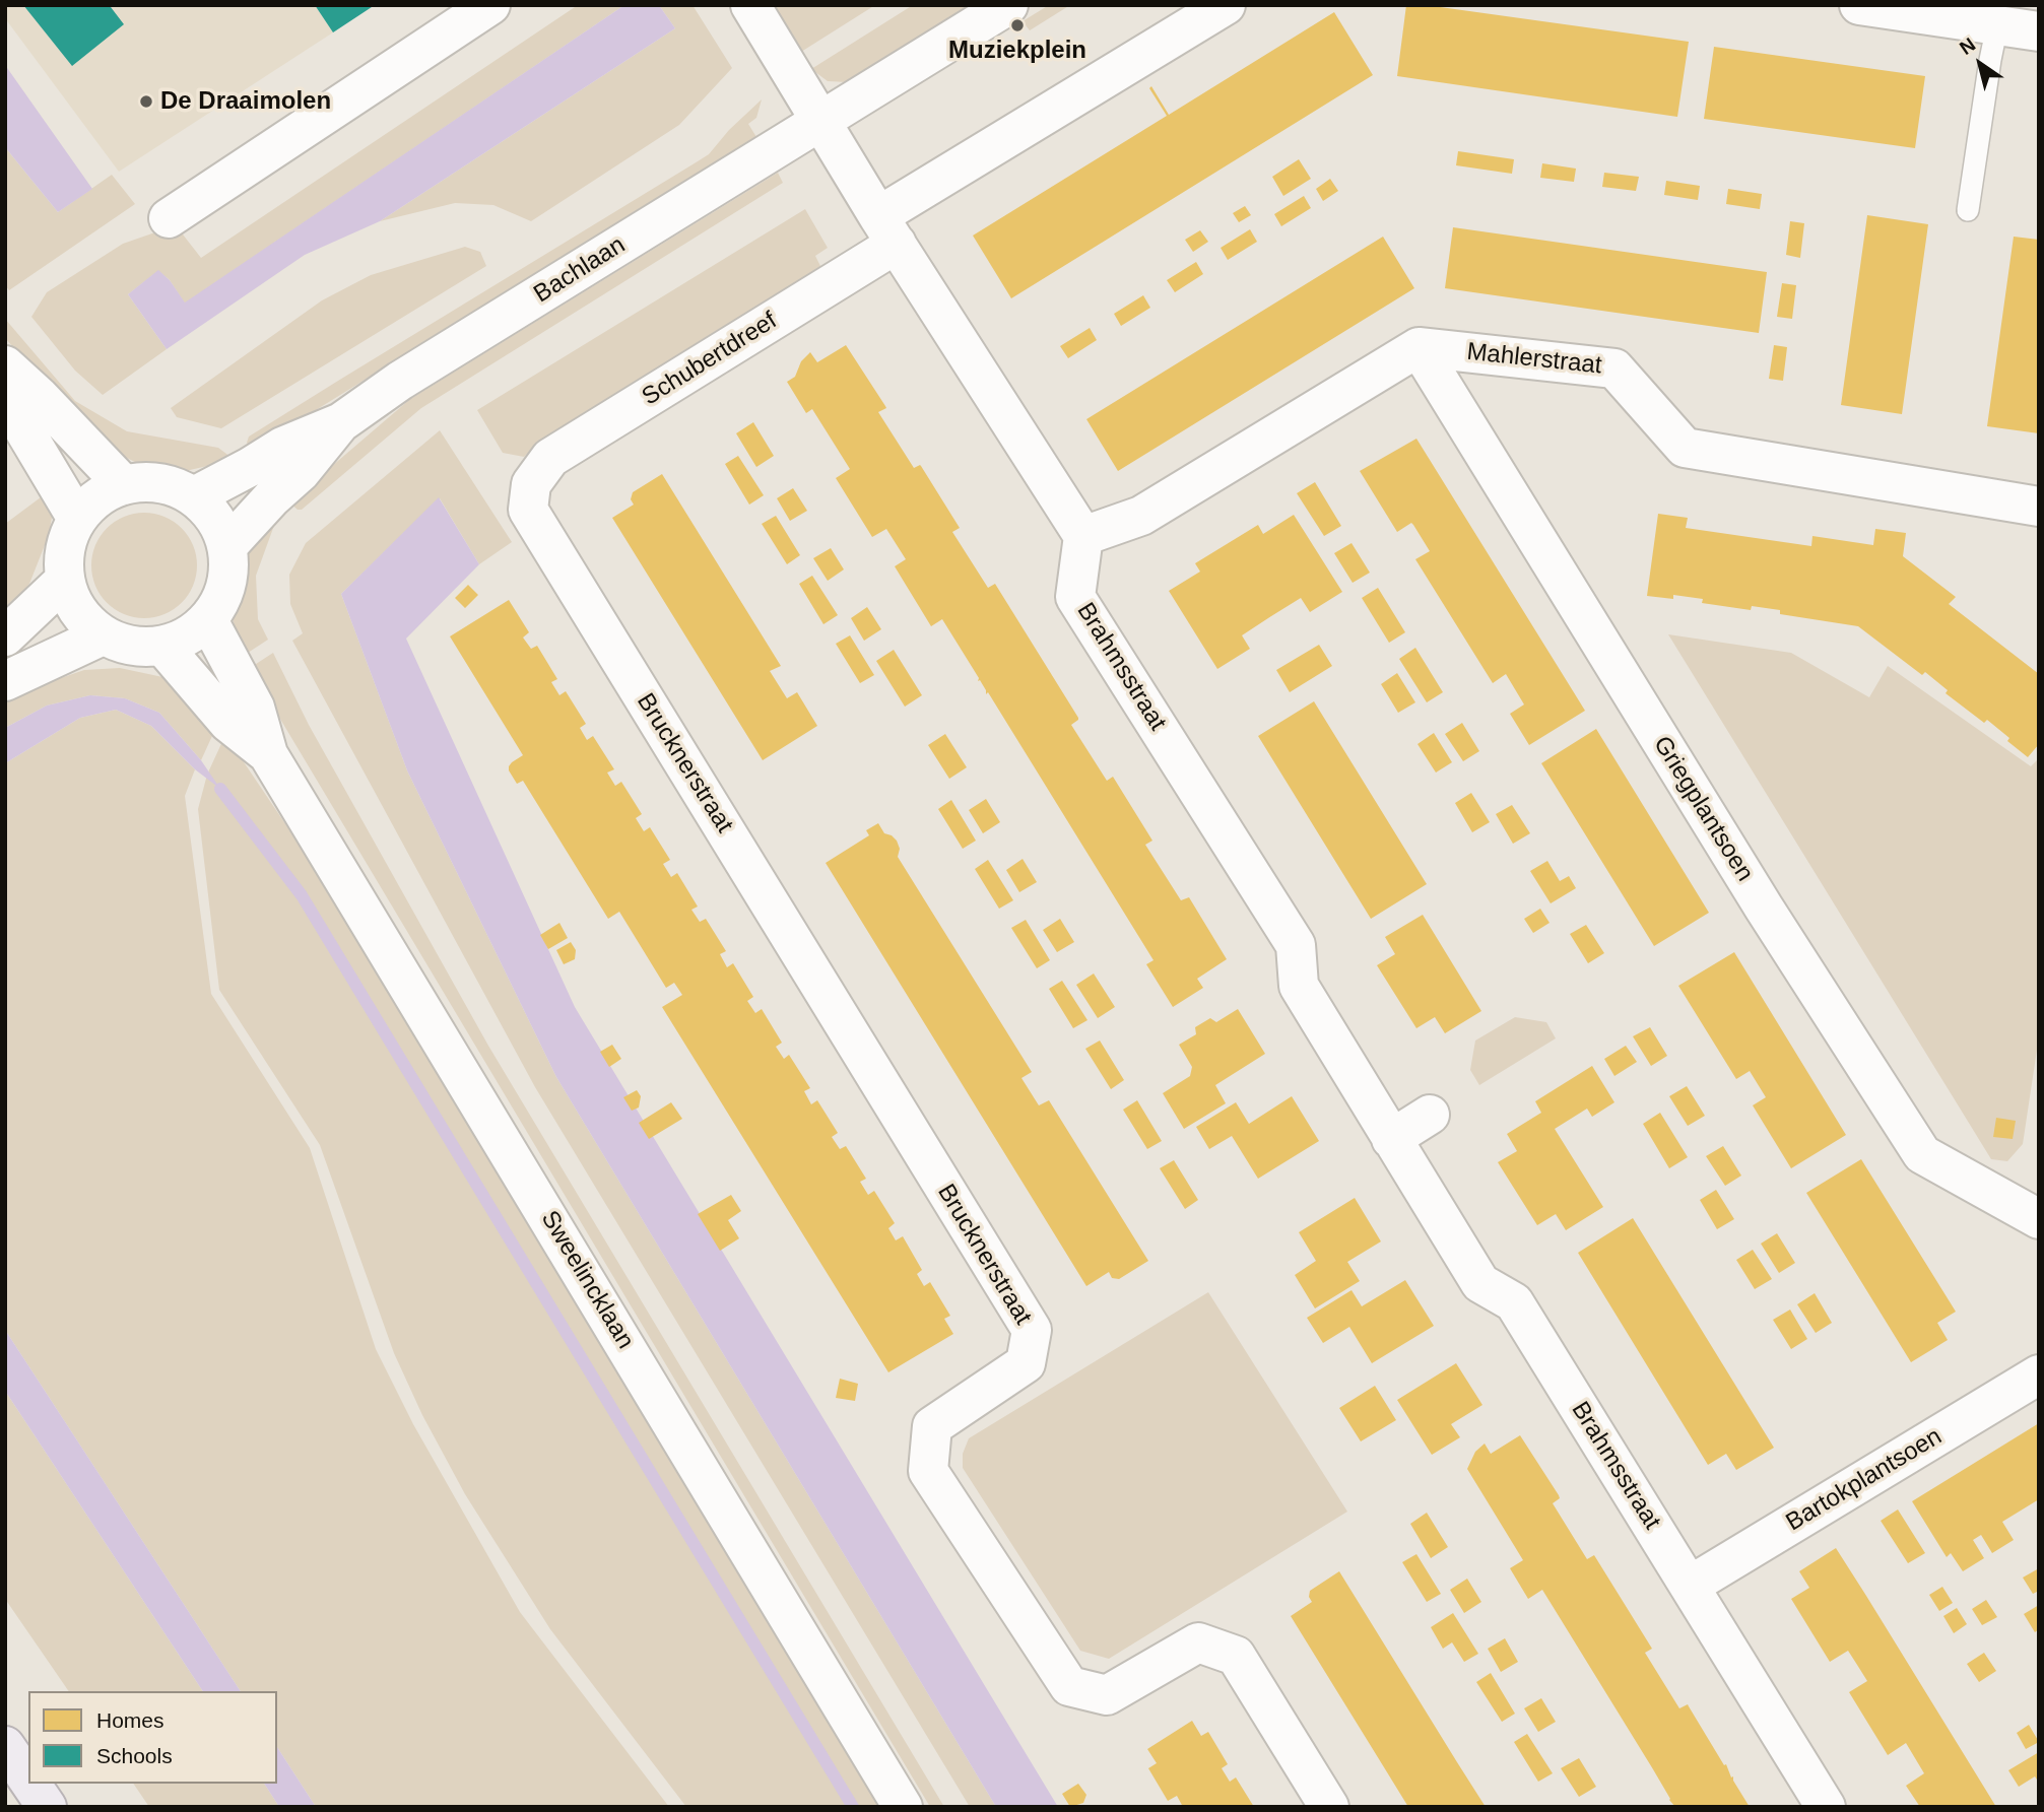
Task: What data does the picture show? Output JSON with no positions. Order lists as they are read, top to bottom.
{
  "streets": {
    "street": [
      "Bachlaan",
      "Schubertdreef",
      "Mahlerstraat",
      "Brahmsstraat",
      "Brucknerstraat",
      "Griegplantsoen",
      "Sweelincklaan",
      "Bartokplantsoen"
    ]
  },
  "crossings": [
    ["Bachlaan", "Sweelincklaan"],
    ["Schubertdreef", "Brucknerstraat"],
    ["Mahlerstraat", "Griegplantsoen"],
    ["Brahmsstraat", "Bartokplantsoen"]
  ],
  "places": ["Muziekplein", "De Draaimolen"],
  "legend": ["Homes", "Schools"],
  "north": "top left"
}
